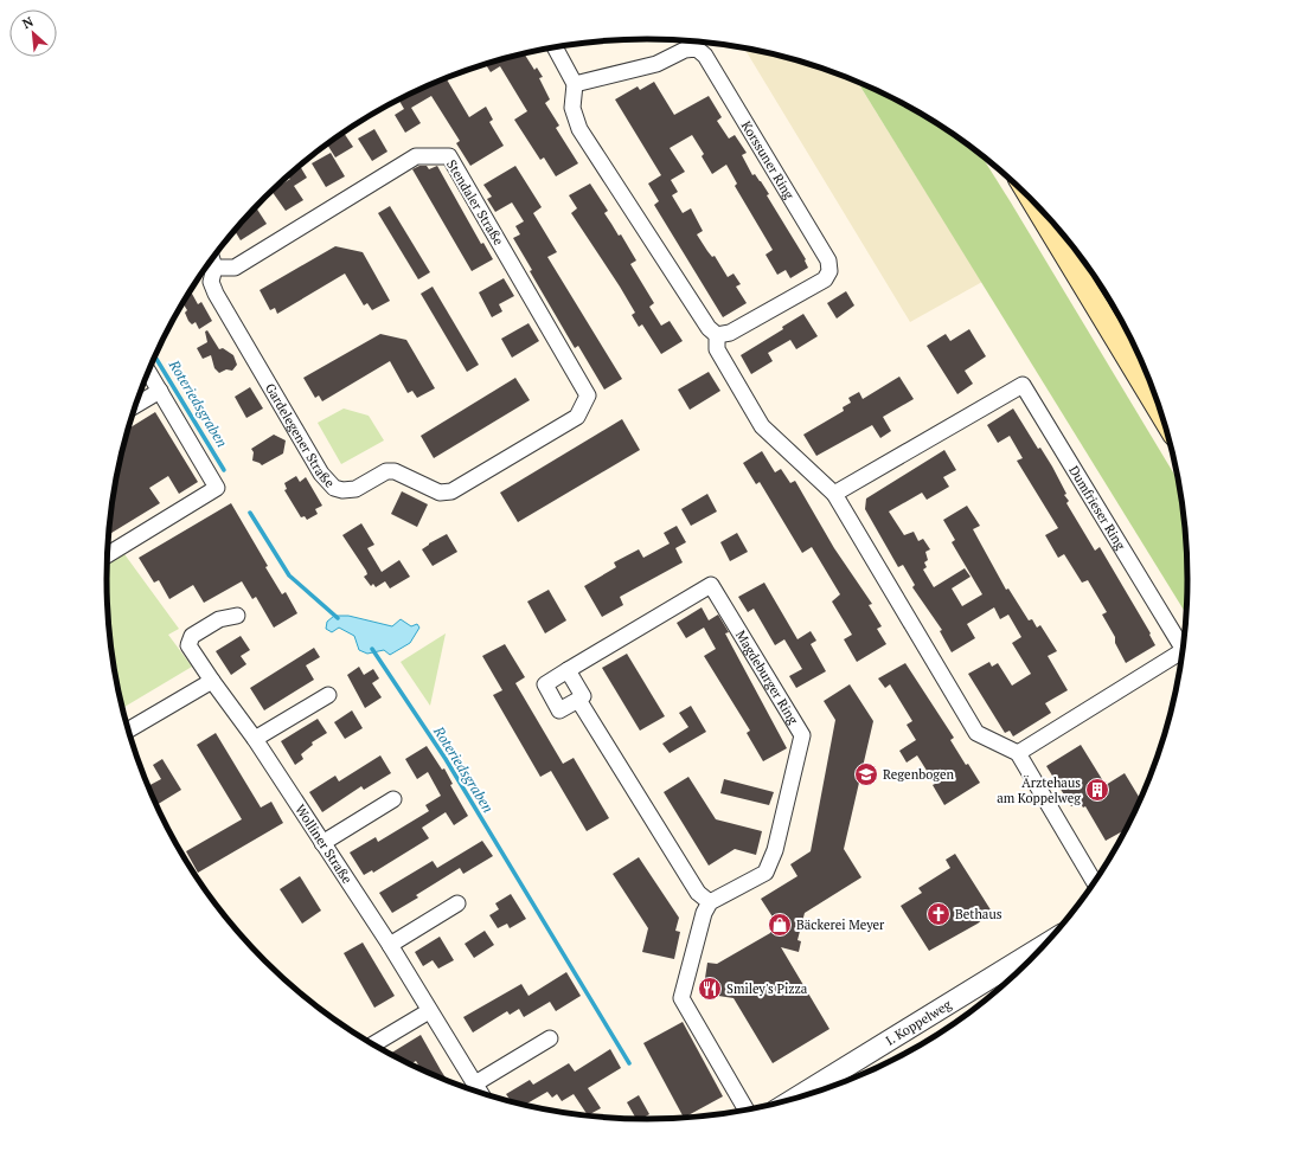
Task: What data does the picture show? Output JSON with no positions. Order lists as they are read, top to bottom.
{
  "streets": {
    "street": [
      "Korssuner Ring",
      "Stendaler Straße",
      "Gardelegener Straße",
      "Dumfrieser Ring",
      "Magdeburger Ring",
      "Wolliner Straße",
      "I. Koppelweg"
    ]
  },
  "crossings": [
    ["Stendaler Straße", "Gardelegener Straße"]
  ],
  "water": ["Roteriedsgraben"],
  "places": {
    "school or university": ["Regenbogen"],
    "building": ["Ärztehaus am Koppelweg"],
    "church": ["Bethaus"],
    "shop": ["Bäckerei Meyer"],
    "restaurant": ["Smiley's Pizza"]
  },
  "north": "top left"
}
